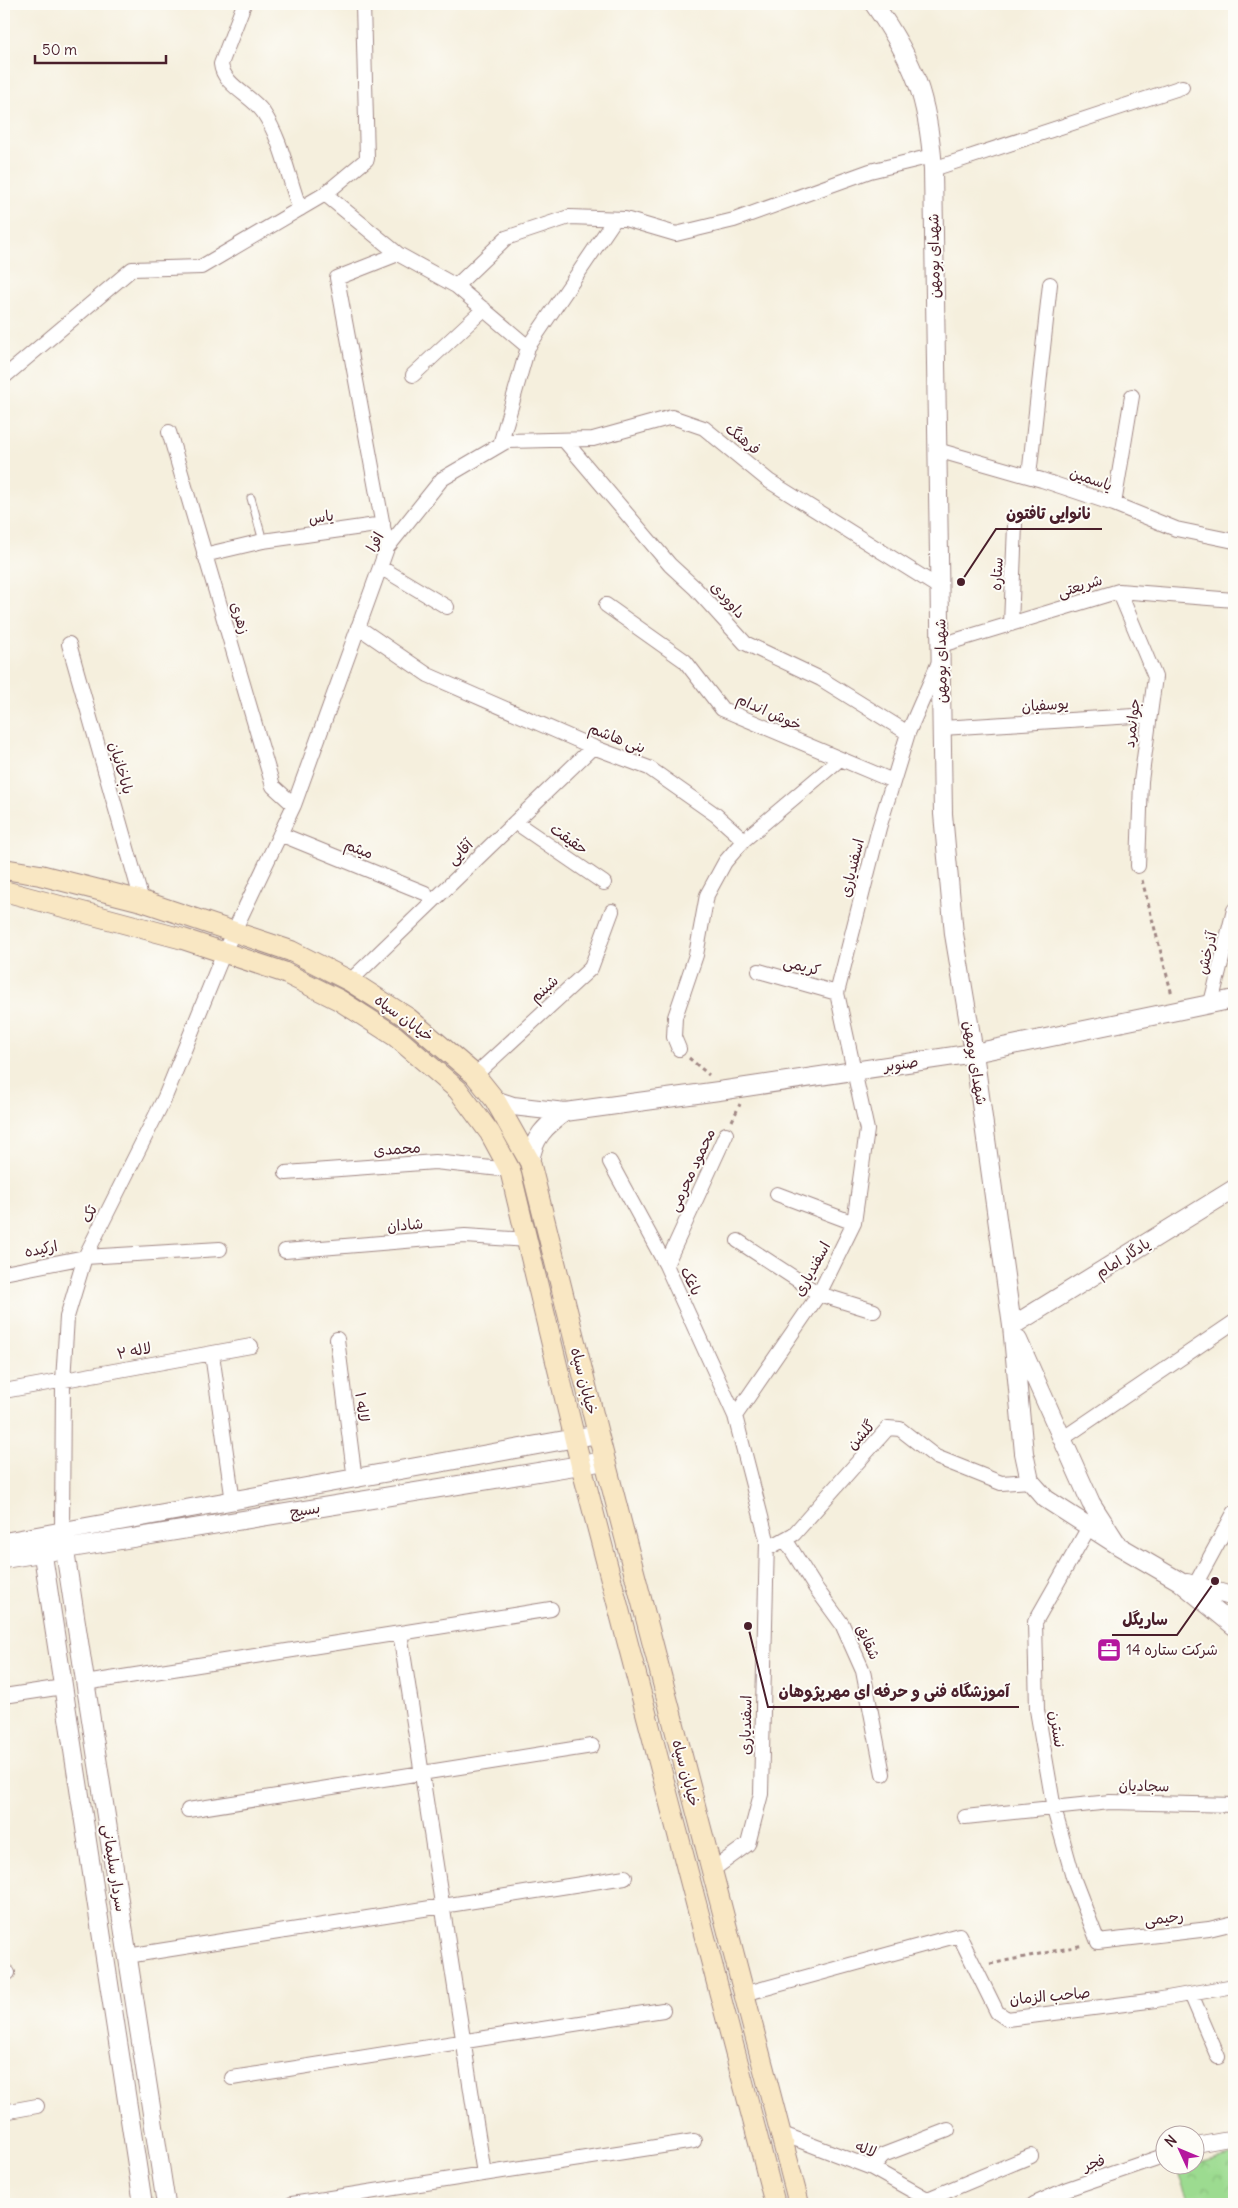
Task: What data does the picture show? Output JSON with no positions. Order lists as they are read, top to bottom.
{
  "streets": {
    "main road": ["خیابان سپاه"],
    "street": [
      "شهدای بومهن",
      "فرهنگ",
      "یاسمین",
      "یاس",
      "افرا",
      "ستاره",
      "شریعتی",
      "داوودی",
      "زهری",
      "یوسفیان",
      "خوش اندام",
      "جوانمرد",
      "بنی هاشم",
      "باباخانیان",
      "حقیقت",
      "میثم",
      "آقایی",
      "اسفندیاری",
      "آذرخش",
      "کریمی",
      "شبنم",
      "صنوبر",
      "محمدی",
      "محمود محرمی",
      "تک",
      "شادان",
      "ارکیده",
      "یادگار امام",
      "باغک",
      "لاله ۲",
      "لاله ۱",
      "گلشن",
      "بسیج",
      "شقایق",
      "نسترن",
      "سجادیان",
      "سردار سلیمانی",
      "رحیمی",
      "صاحب الزمان",
      "لاله",
      "فجر"
    ]
  },
  "crossings": [
    ["شهدای بومهن", "فرهنگ"],
    ["شهدای بومهن", "یاسمین"],
    ["شهدای بومهن", "شریعتی"],
    ["شهدای بومهن", "یوسفیان"],
    ["شهدای بومهن", "اسفندیاری"],
    ["شهدای بومهن", "صنوبر"],
    ["شهدای بومهن", "یادگار امام"],
    ["فرهنگ", "افرا"],
    ["فرهنگ", "داوودی"],
    ["یاس", "زهری"],
    ["افرا", "زهری"],
    ["افرا", "بنی هاشم"],
    ["افرا", "میثم"],
    ["افرا", "خیابان سپاه"],
    ["افرا", "تک"],
    ["ستاره", "شریعتی"],
    ["شریعتی", "جوانمرد"],
    ["شریعتی", "اسفندیاری"],
    ["داوودی", "اسفندیاری"],
    ["یوسفیان", "جوانمرد"],
    ["خوش اندام", "اسفندیاری"],
    ["بنی هاشم", "آقایی"],
    ["باباخانیان", "خیابان سپاه"],
    ["حقیقت", "آقایی"],
    ["آقایی", "خیابان سپاه"],
    ["اسفندیاری", "کریمی"],
    ["اسفندیاری", "خیابان سپاه"],
    ["اسفندیاری", "صنوبر"],
    ["اسفندیاری", "باغک"],
    ["اسفندیاری", "گلشن"],
    ["آذرخش", "صنوبر"],
    ["شبنم", "خیابان سپاه"],
    ["خیابان سپاه", "صنوبر"],
    ["خیابان سپاه", "محمدی"],
    ["خیابان سپاه", "تک"],
    ["خیابان سپاه", "شادان"],
    ["خیابان سپاه", "بسیج"],
    ["خیابان سپاه", "صاحب الزمان"],
    ["خیابان سپاه", "لاله"],
    ["صنوبر", "محمود محرمی"],
    ["محمود محرمی", "باغک"],
    ["تک", "ارکیده"],
    ["تک", "لاله ۲"],
    ["تک", "بسیج"],
    ["تک", "سردار سلیمانی"],
    ["لاله ۱", "بسیج"],
    ["گلشن", "شقایق"],
    ["بسیج", "سردار سلیمانی"],
    ["نسترن", "سجادیان"],
    ["نسترن", "رحیمی"]
  ],
  "places": {
    "other": ["نانوایی تافتون", "ساریگل", "آموزشگاه فنی و حرفه ای مهرپژوهان"],
    "office": ["شرکت ستاره 14"]
  },
  "scale_bar": "50 m",
  "north": "top left"
}
